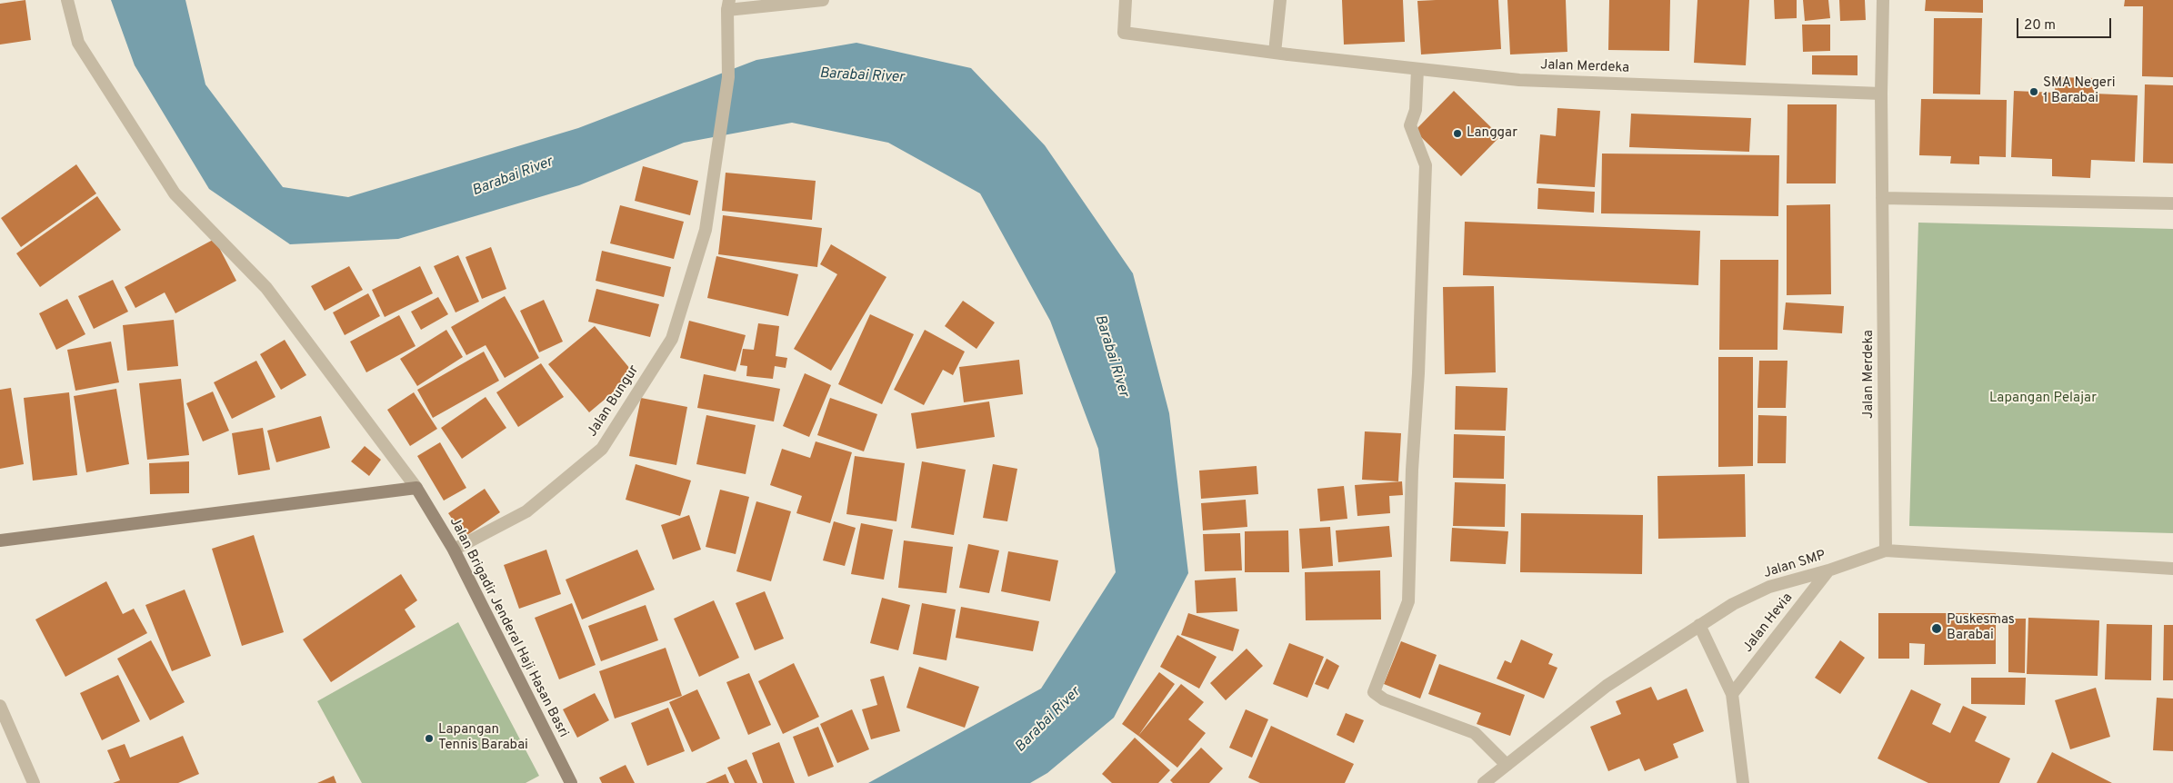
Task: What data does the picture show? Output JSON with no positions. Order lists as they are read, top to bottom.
{
  "streets": {
    "main road": ["Jalan Brigadir Jenderal Haji Hasan Basri"],
    "street": [
      "Jalan Merdeka",
      "Jalan Bungur",
      "Jalan SMP",
      "Jalan Hevia"
    ]
  },
  "crossings": [
    ["Jalan Merdeka", "Jalan SMP"],
    ["Jalan Bungur", "Jalan Brigadir Jenderal Haji Hasan Basri"],
    ["Jalan SMP", "Jalan Hevia"]
  ],
  "water": ["Barabai River"],
  "parks": ["Lapangan Pelajar"],
  "places": [
    "SMA Negeri 1 Barabai",
    "Langgar",
    "Puskesmas Barabai",
    "Lapangan Tennis Barabai"
  ],
  "scale_bar": "20 m"
}
